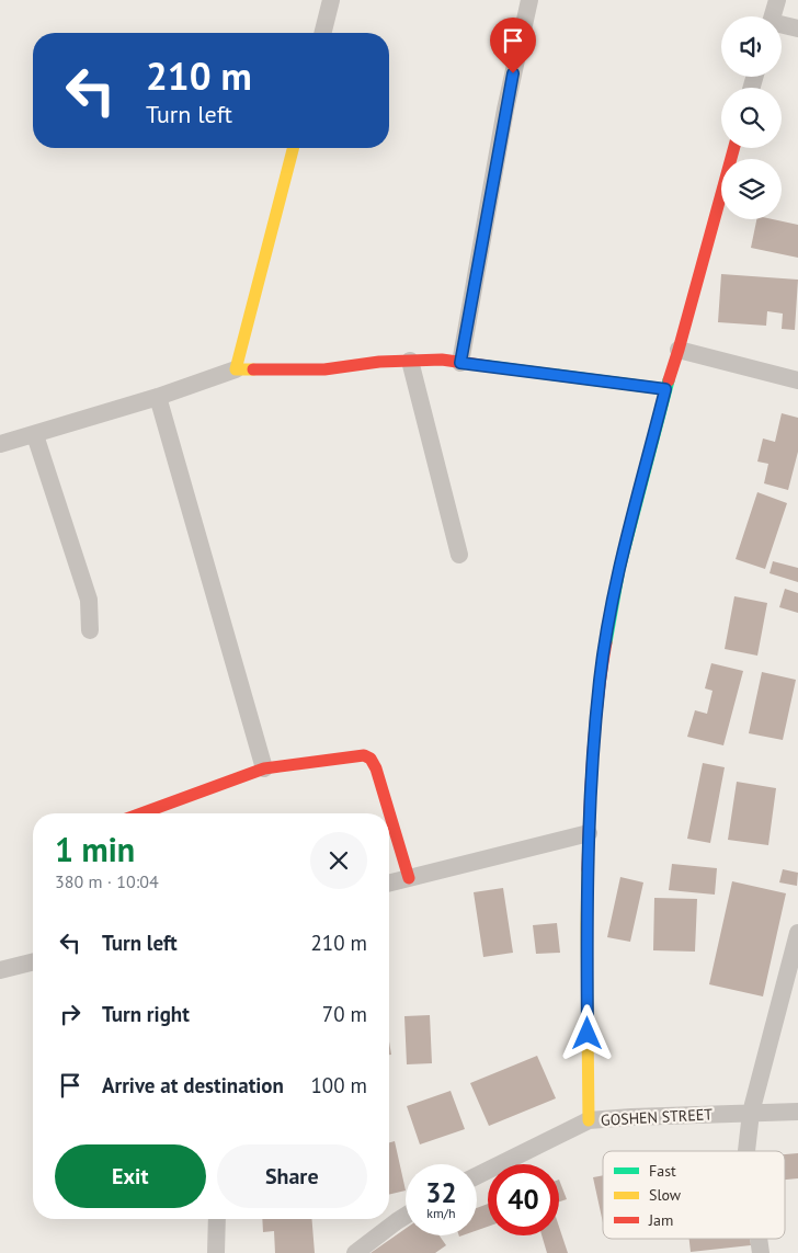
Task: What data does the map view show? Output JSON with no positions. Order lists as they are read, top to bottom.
{
  "streets": {
    "street": ["GOSHEN STREET"]
  },
  "legend": ["Fast", "Slow", "Jam"],
  "page": {
    "turn": ["210 m", "Turn left"],
    "heading": ["1 min", "380 m · 10:04"],
    "list": [
      {
        "name": "Turn left",
        "value": "210 m"
      },
      {
        "name": "Turn right",
        "value": "70 m"
      },
      {
        "name": "Arrive at destination",
        "value": "100 m"
      }
    ],
    "buttons": ["Exit", "Share"],
    "speed": "32 km/h",
    "limit": "40"
  }
}
